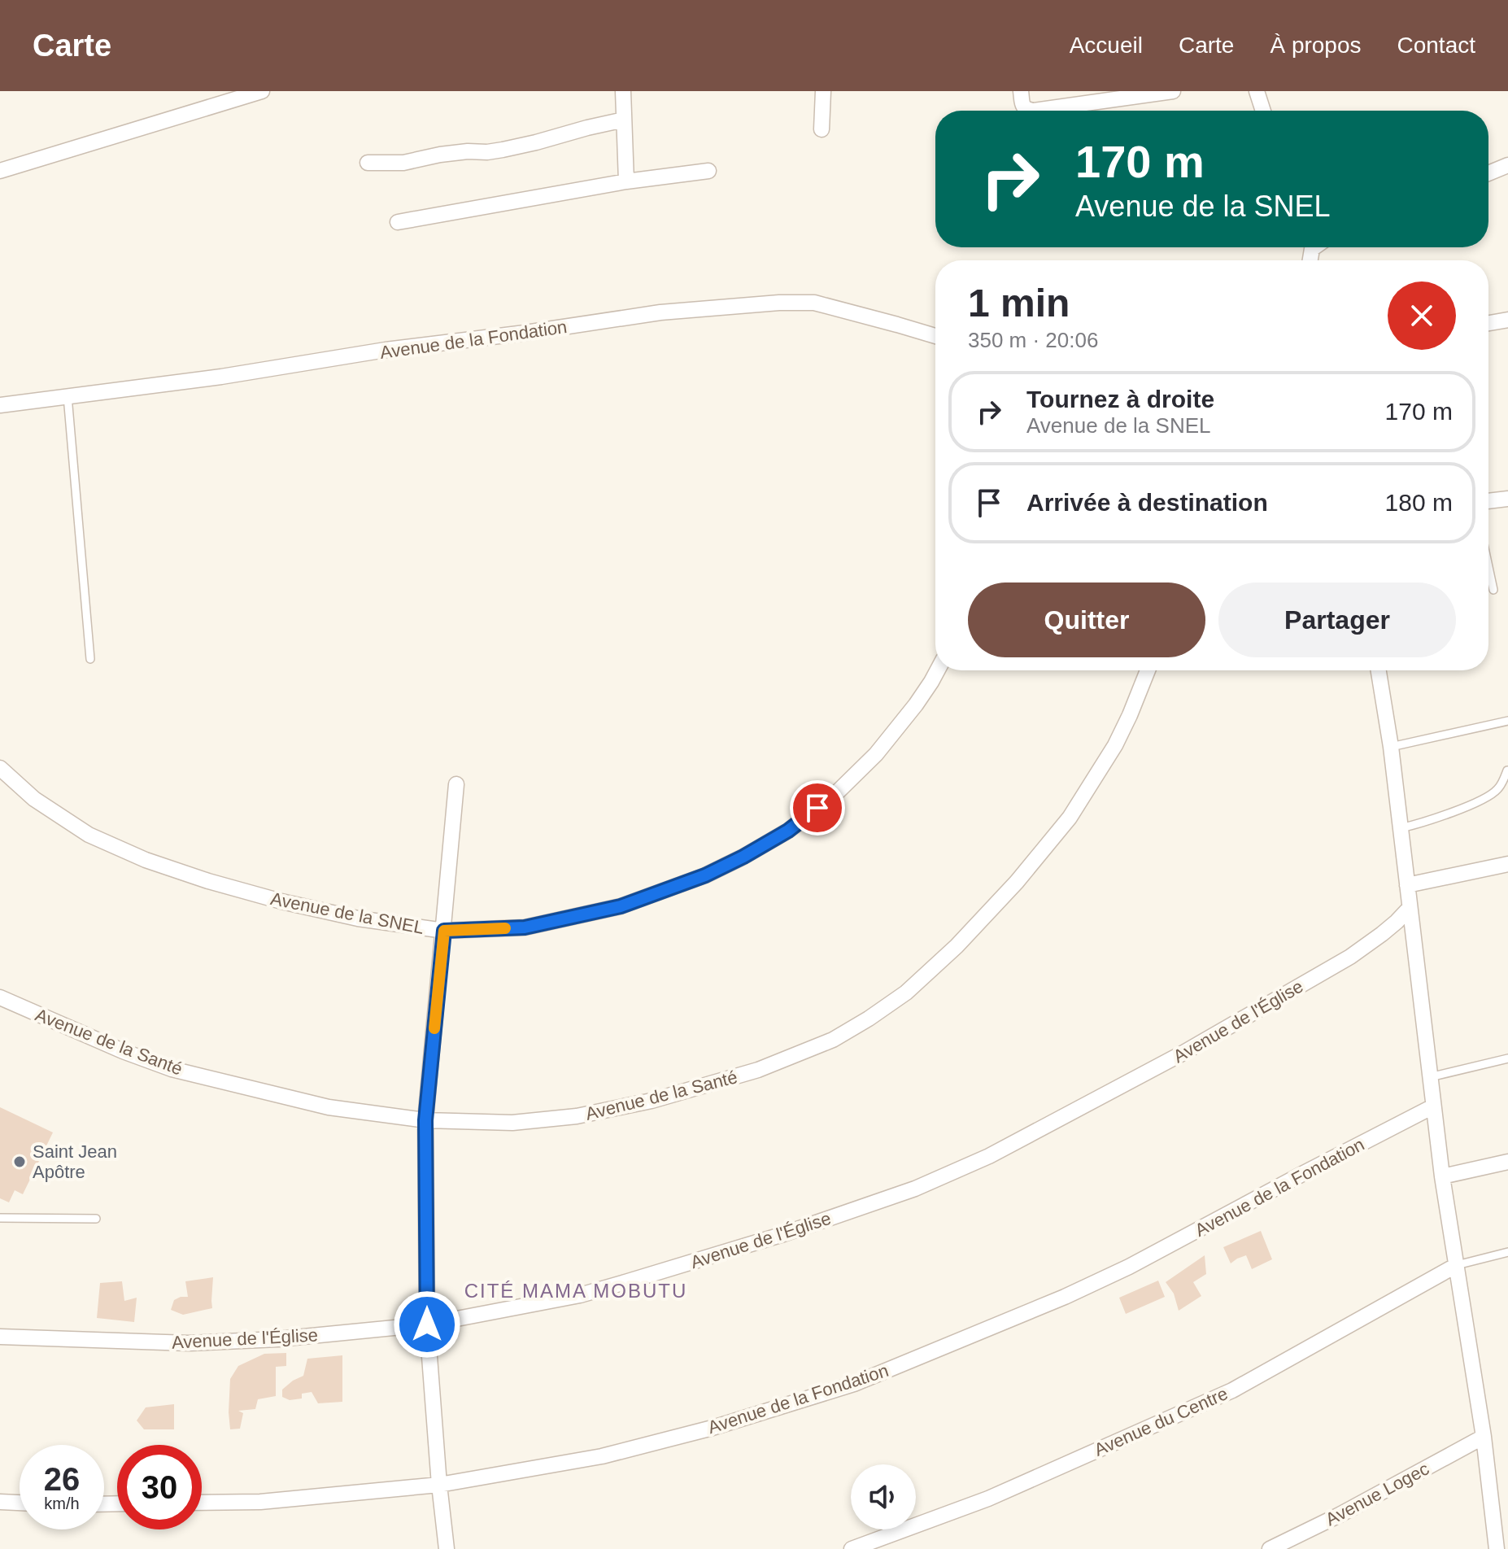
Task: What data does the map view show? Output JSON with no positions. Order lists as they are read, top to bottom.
{
  "streets": {
    "street": [
      "Avenue de la Fondation",
      "Avenue de la SNEL",
      "Avenue de l'Église",
      "Avenue de la Santé",
      "Avenue du Centre",
      "Avenue Logec"
    ]
  },
  "districts": ["CITÉ MAMA MOBUTU"],
  "places": ["Saint Jean Apôtre"],
  "page": {
    "header": "Carte",
    "nav": [
      "Accueil",
      "Carte",
      "À propos",
      "Contact"
    ],
    "turn": ["170 m", "Avenue de la SNEL"],
    "heading": ["1 min", "350 m · 20:06"],
    "list": [
      {
        "name": "Tournez à droite",
        "note": "Avenue de la SNEL",
        "value": "170 m"
      },
      {
        "name": "Arrivée à destination",
        "value": "180 m"
      }
    ],
    "buttons": ["Quitter", "Partager"],
    "speed": "26 km/h",
    "limit": "30"
  }
}
